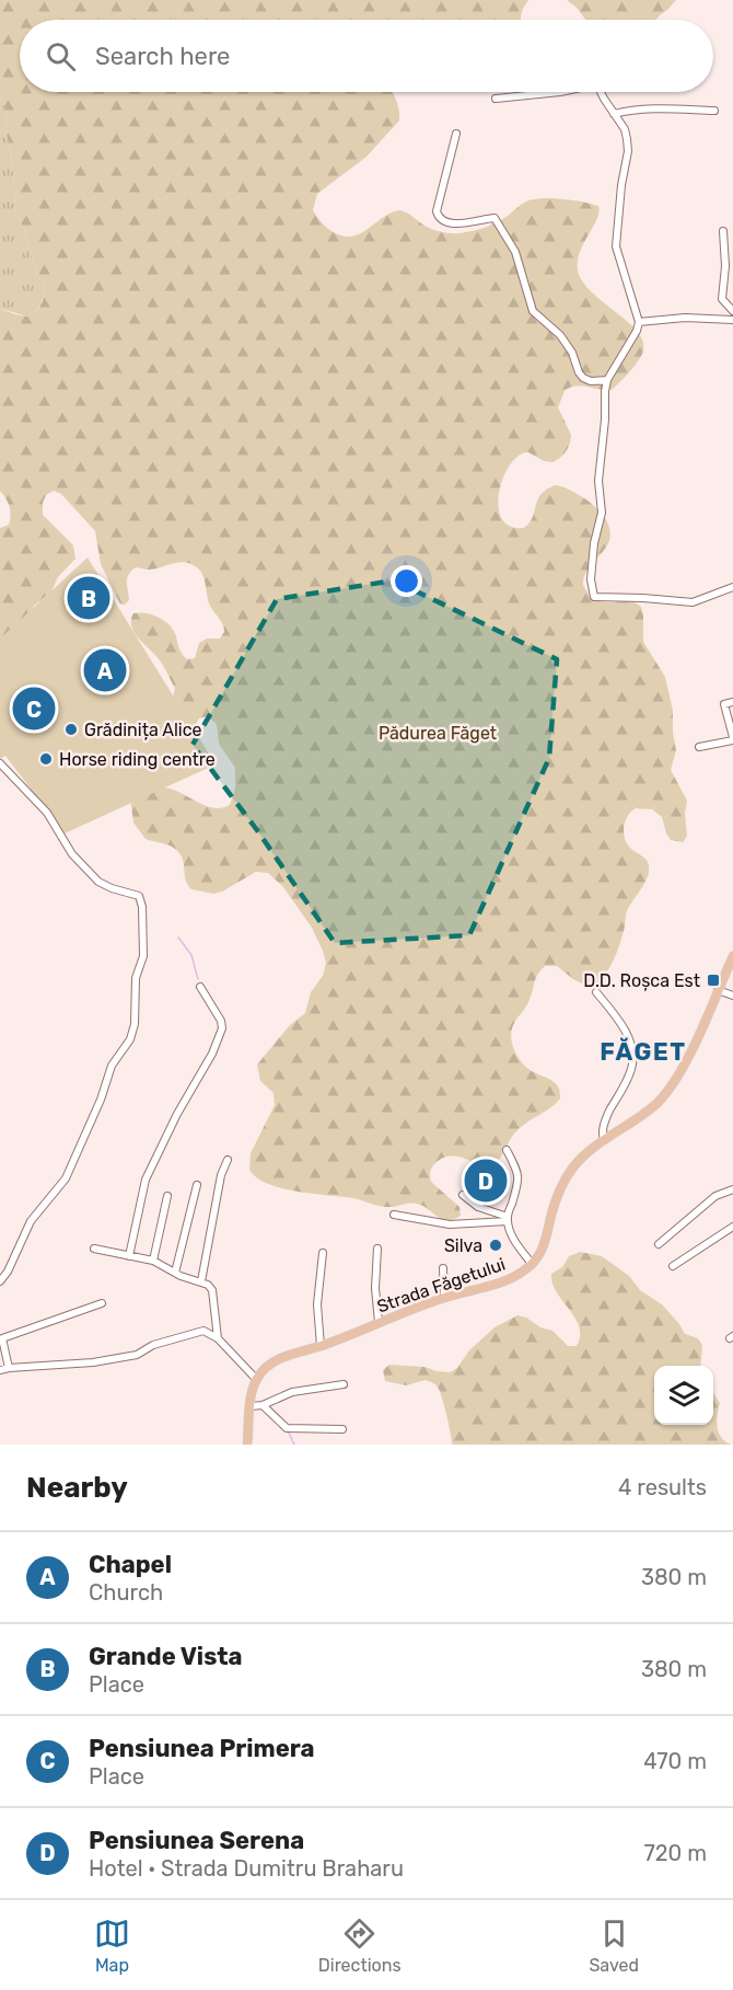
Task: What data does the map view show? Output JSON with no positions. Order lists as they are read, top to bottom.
{
  "streets": {
    "main road": ["Strada Făgetului"]
  },
  "districts": ["FĂGET"],
  "parks": ["Pădurea Făget"],
  "places": {
    "other": ["Grădinița Alice", "Horse riding centre", "Silva"],
    "transit": ["D.D. Roșca Est"]
  },
  "page": {
    "search": "Search here",
    "pins": [
      "B",
      "A",
      "C",
      "D"
    ],
    "heading": ["Nearby", "4 results"],
    "list": [
      {
        "mark": "A",
        "name": "Chapel",
        "note": "Church",
        "value": "380 m"
      },
      {
        "mark": "B",
        "name": "Grande Vista",
        "note": "Place",
        "value": "380 m"
      },
      {
        "mark": "C",
        "name": "Pensiunea Primera",
        "note": "Place",
        "value": "470 m"
      },
      {
        "mark": "D",
        "name": "Pensiunea Serena",
        "note": "Hotel · Strada Dumitru Braharu",
        "value": "720 m"
      }
    ],
    "nav": ["Map", "Directions", "Saved"]
  }
}
